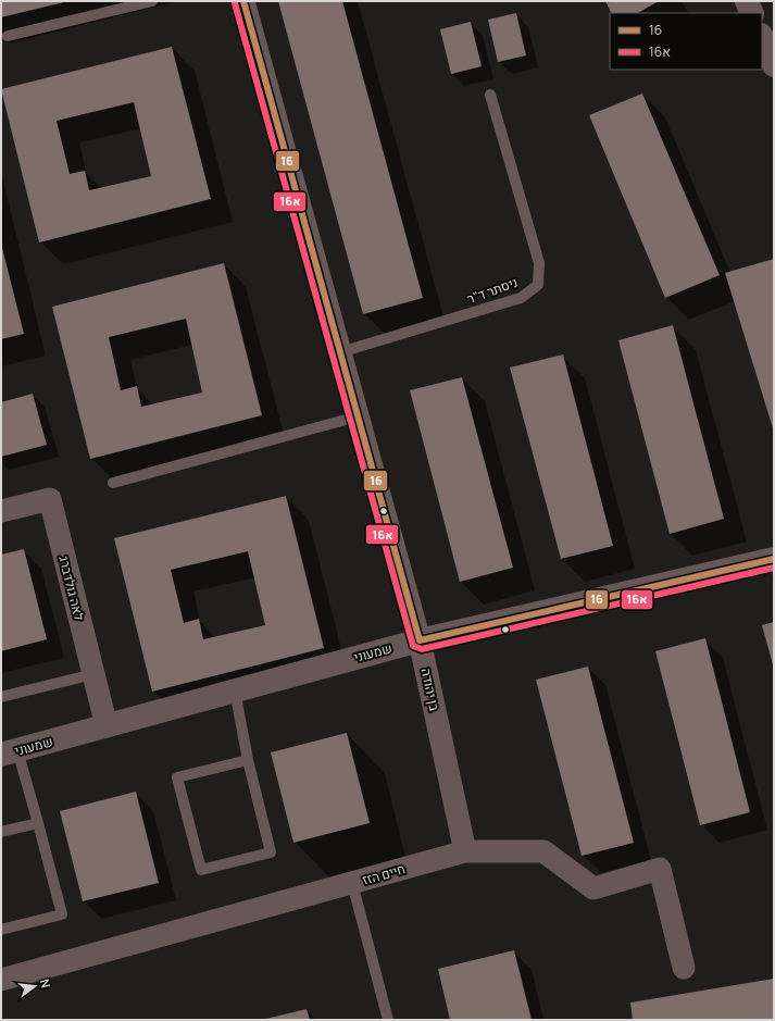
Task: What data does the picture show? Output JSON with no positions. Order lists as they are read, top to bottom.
{
  "streets": {
    "street": [
      "לאה גולדברג",
      "שמעוני",
      "בן יהודה",
      "חיים הזז"
    ],
    "lane": ["ניסתר ד\"ר"]
  },
  "crossings": [
    ["ניסתר ד\"ר", "בן יהודה"],
    ["לאה גולדברג", "שמעוני"],
    ["שמעוני", "בן יהודה"],
    ["בן יהודה", "חיים הזז"]
  ],
  "lines": ["transit line 16", "transit line 16א"],
  "legend": ["16", "16א"],
  "north": "right"
}
